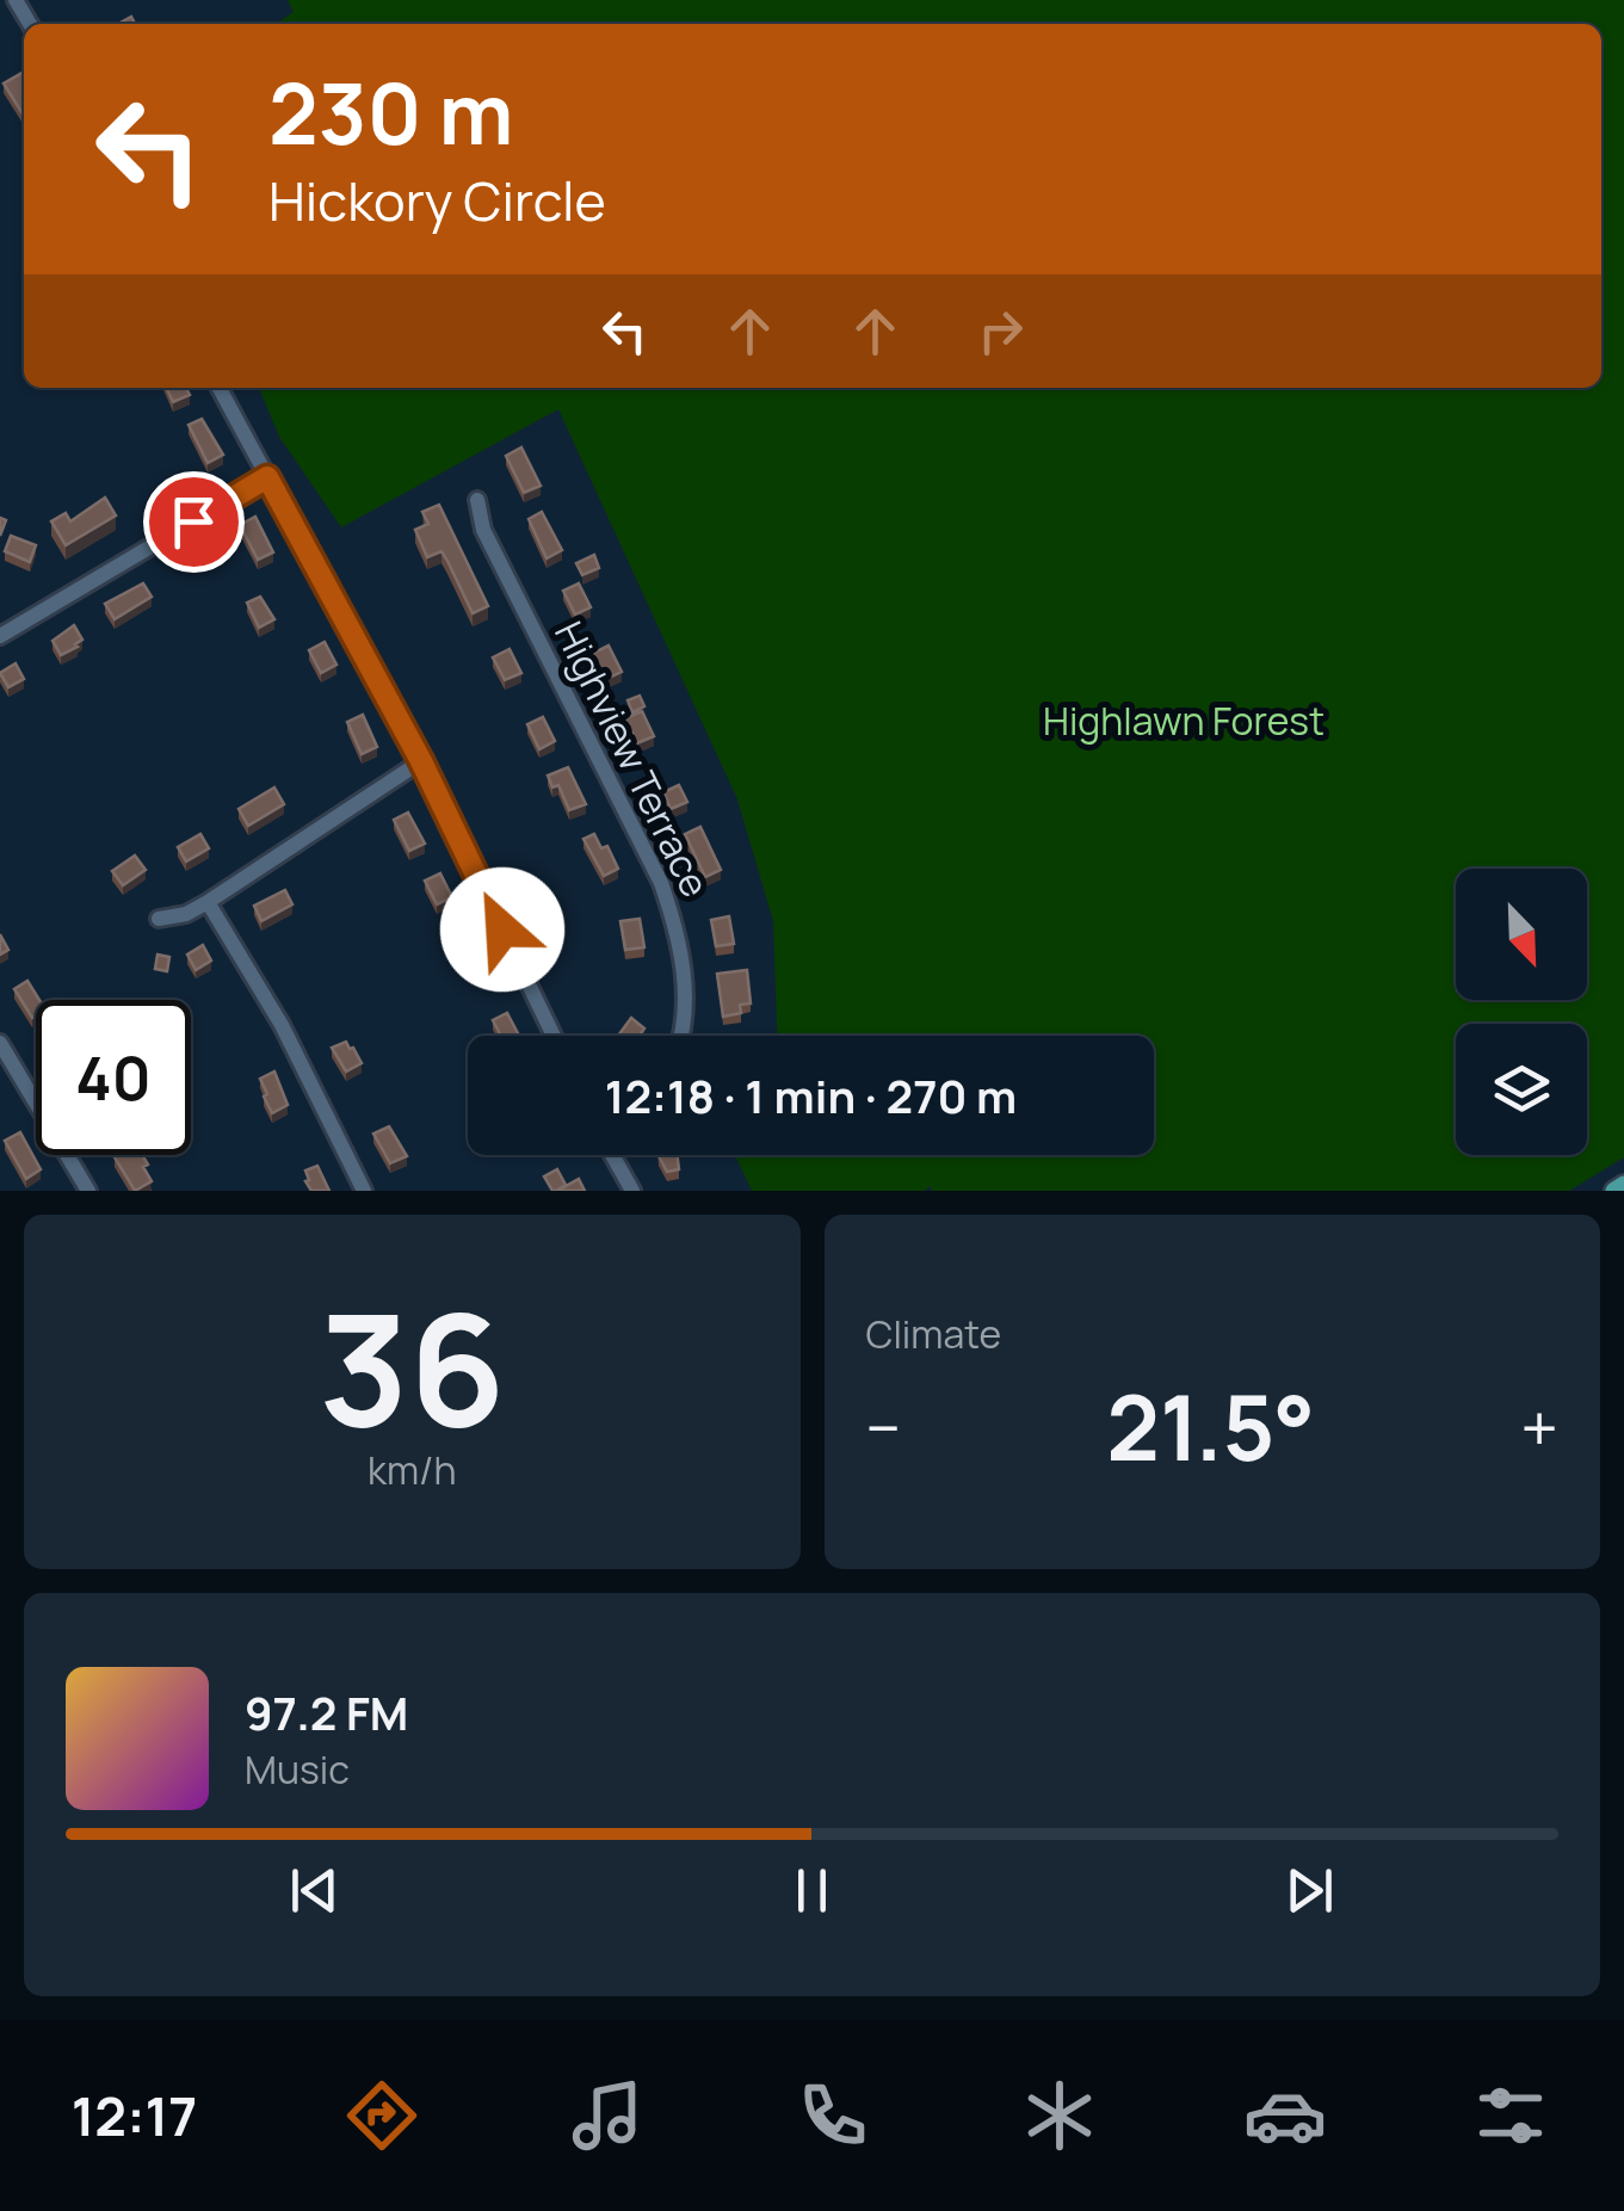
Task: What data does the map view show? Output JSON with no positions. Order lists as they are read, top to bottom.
{
  "streets": {
    "street": ["Highview Terrace"]
  },
  "parks": ["Highlawn Forest"],
  "north": "bottom right",
  "page": {
    "turn": ["230 m", "Hickory Circle"],
    "limit": "40",
    "trip": "12:18 · 1 min · 270 m",
    "tile": [
      ["36", "km/h"],
      "Climate"
    ],
    "heat": ["−", "21.5°", "+"],
    "song": ["97.2 FM", "Music"],
    "tabs": "12:17"
  }
}
